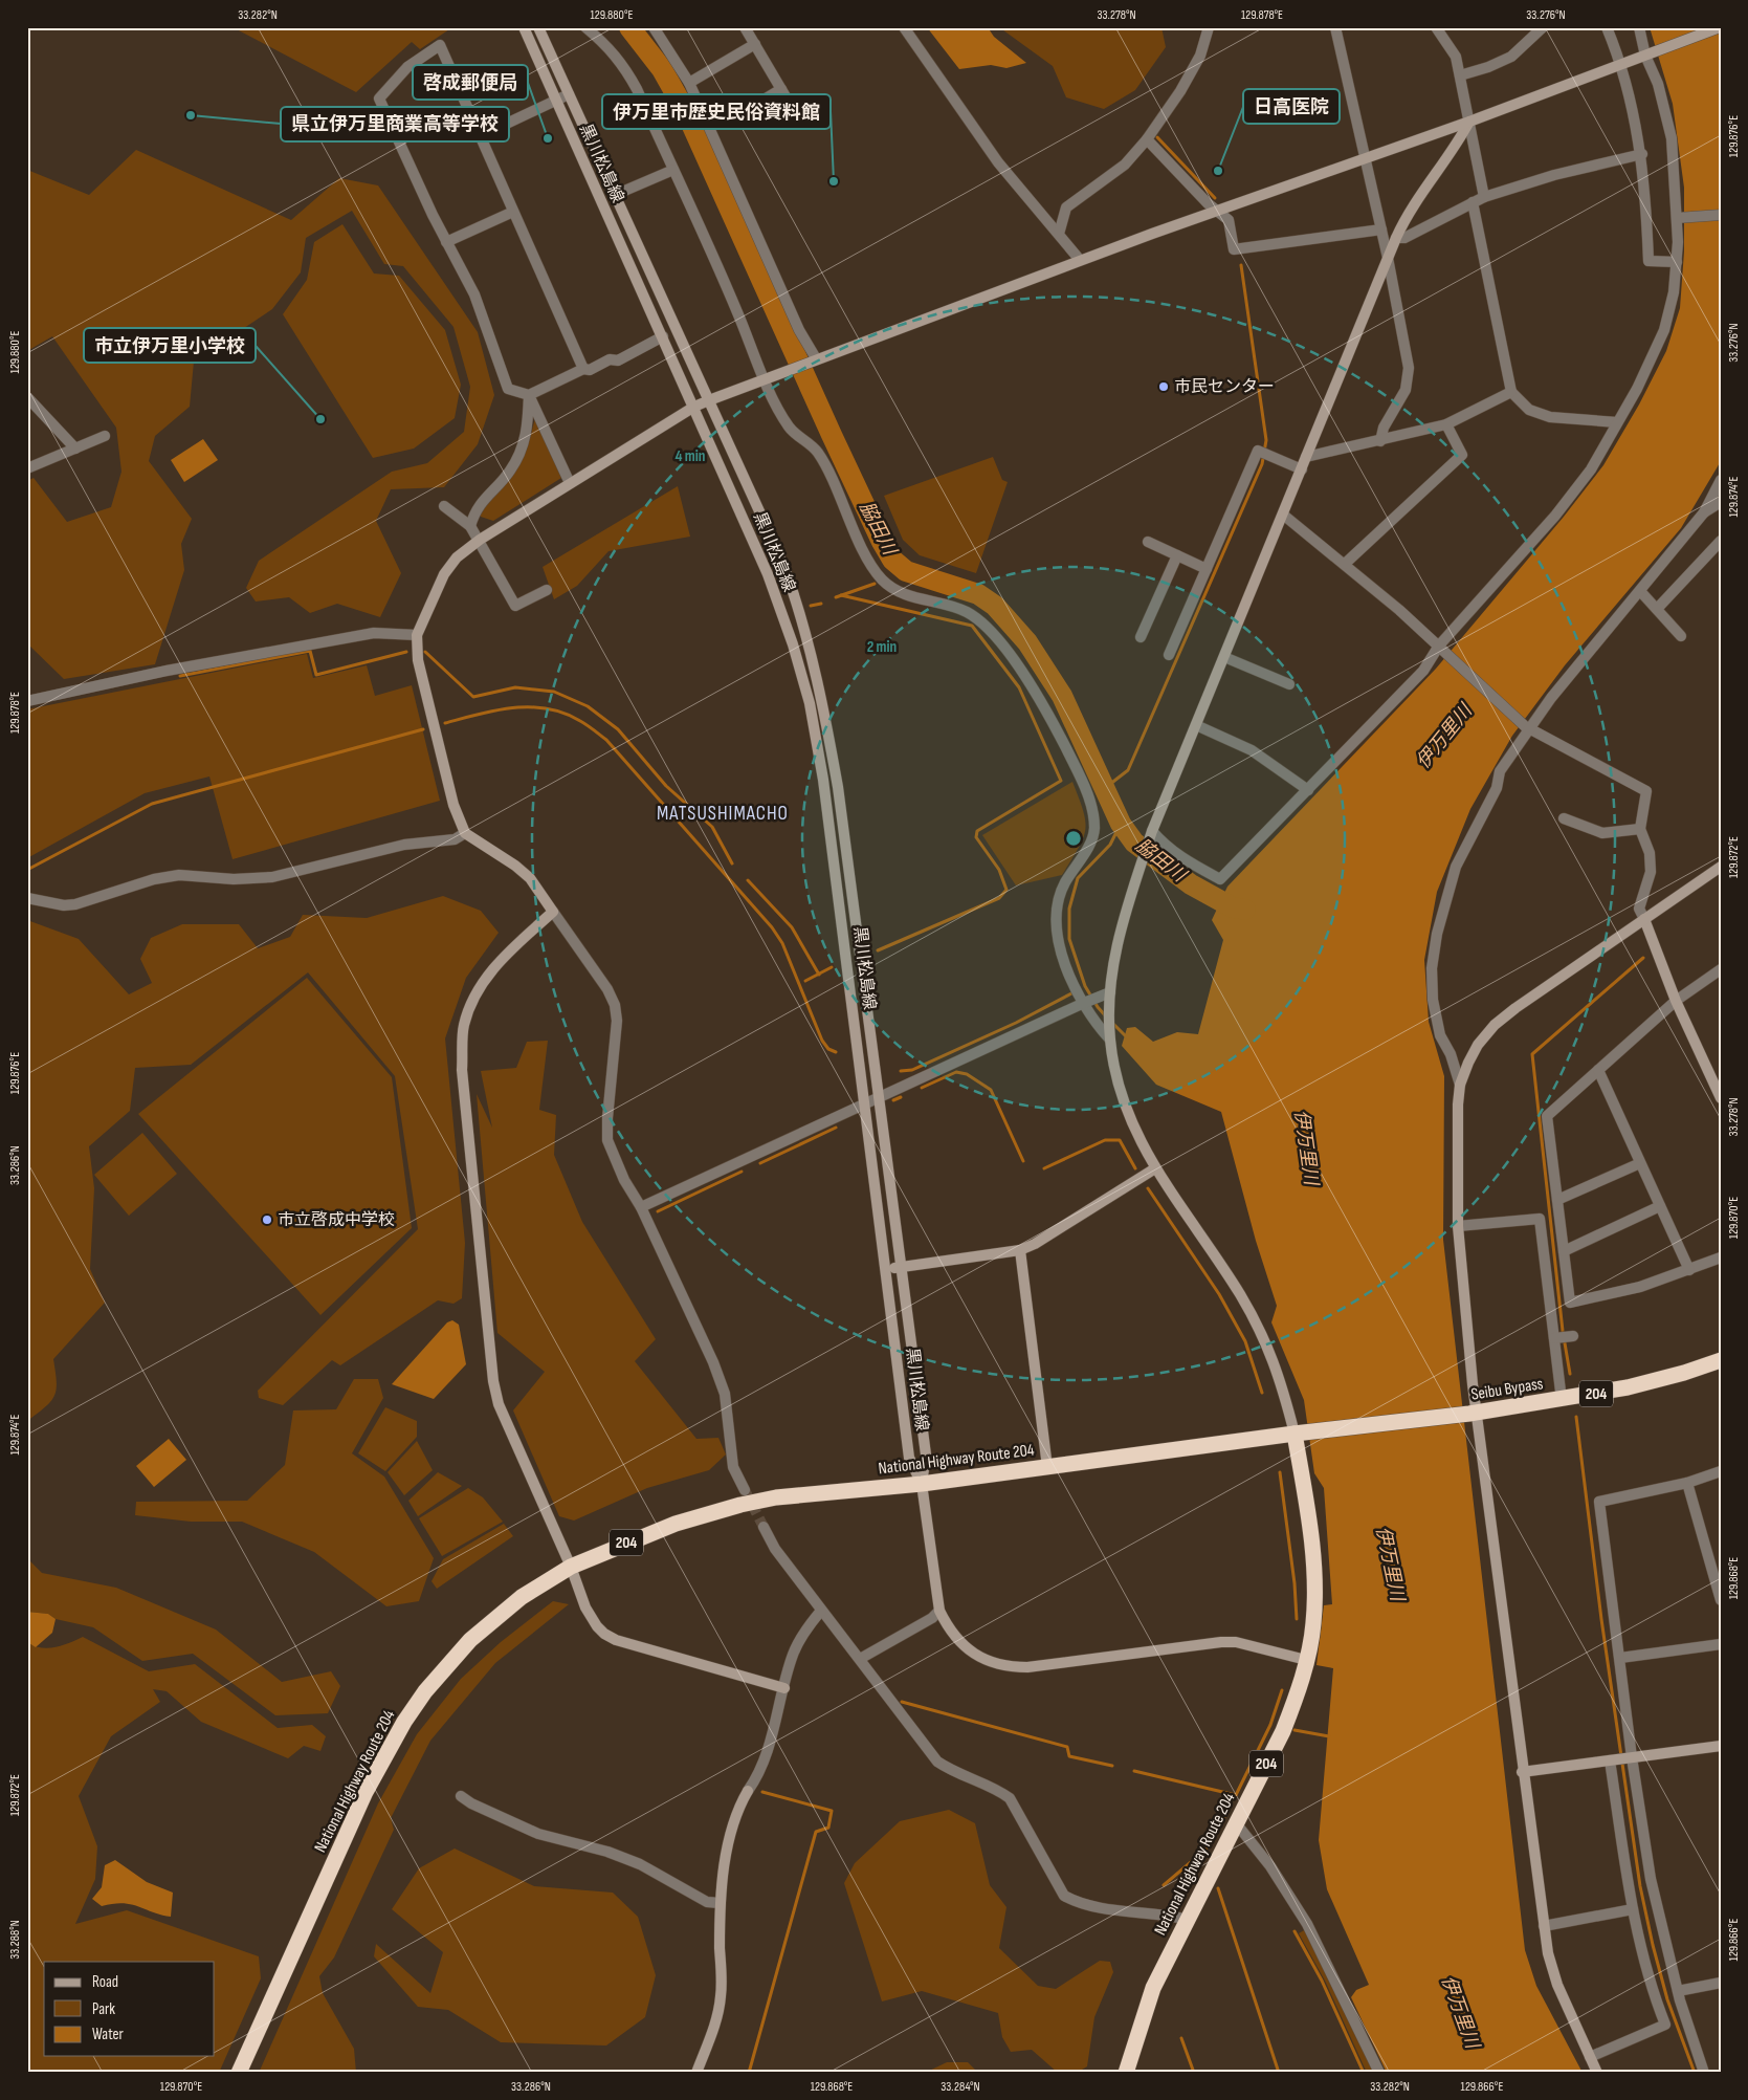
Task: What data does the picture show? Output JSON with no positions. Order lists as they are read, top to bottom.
{
  "streets": {
    "highway": ["Seibu Bypass", "204", "National Highway Route 204"],
    "street": ["黒川松島線"]
  },
  "crossings": [
    ["黒川松島線", "National Highway Route 204"],
    ["Seibu Bypass", "National Highway Route 204"]
  ],
  "districts": ["MATSUSHIMACHO"],
  "water": ["脇田川", "伊万里川"],
  "places": [
    "県立伊万里商業高等学校",
    "啓成郵便局",
    "日高医院",
    "伊万里市歴史民俗資料館",
    "市民センター",
    "市立伊万里小学校",
    "市立啓成中学校"
  ],
  "legend": ["Road", "Park", "Water"],
  "coordinates": [
    "33.282°N",
    "129.880°E",
    "33.278°N",
    "129.878°E",
    "33.276°N",
    "129.876°E",
    "129.874°E",
    "129.872°E",
    "33.286°N",
    "129.870°E",
    "129.868°E",
    "129.866°E",
    "33.288°N",
    "33.284°N"
  ],
  "rings": ["4 min", "2 min"]
}
